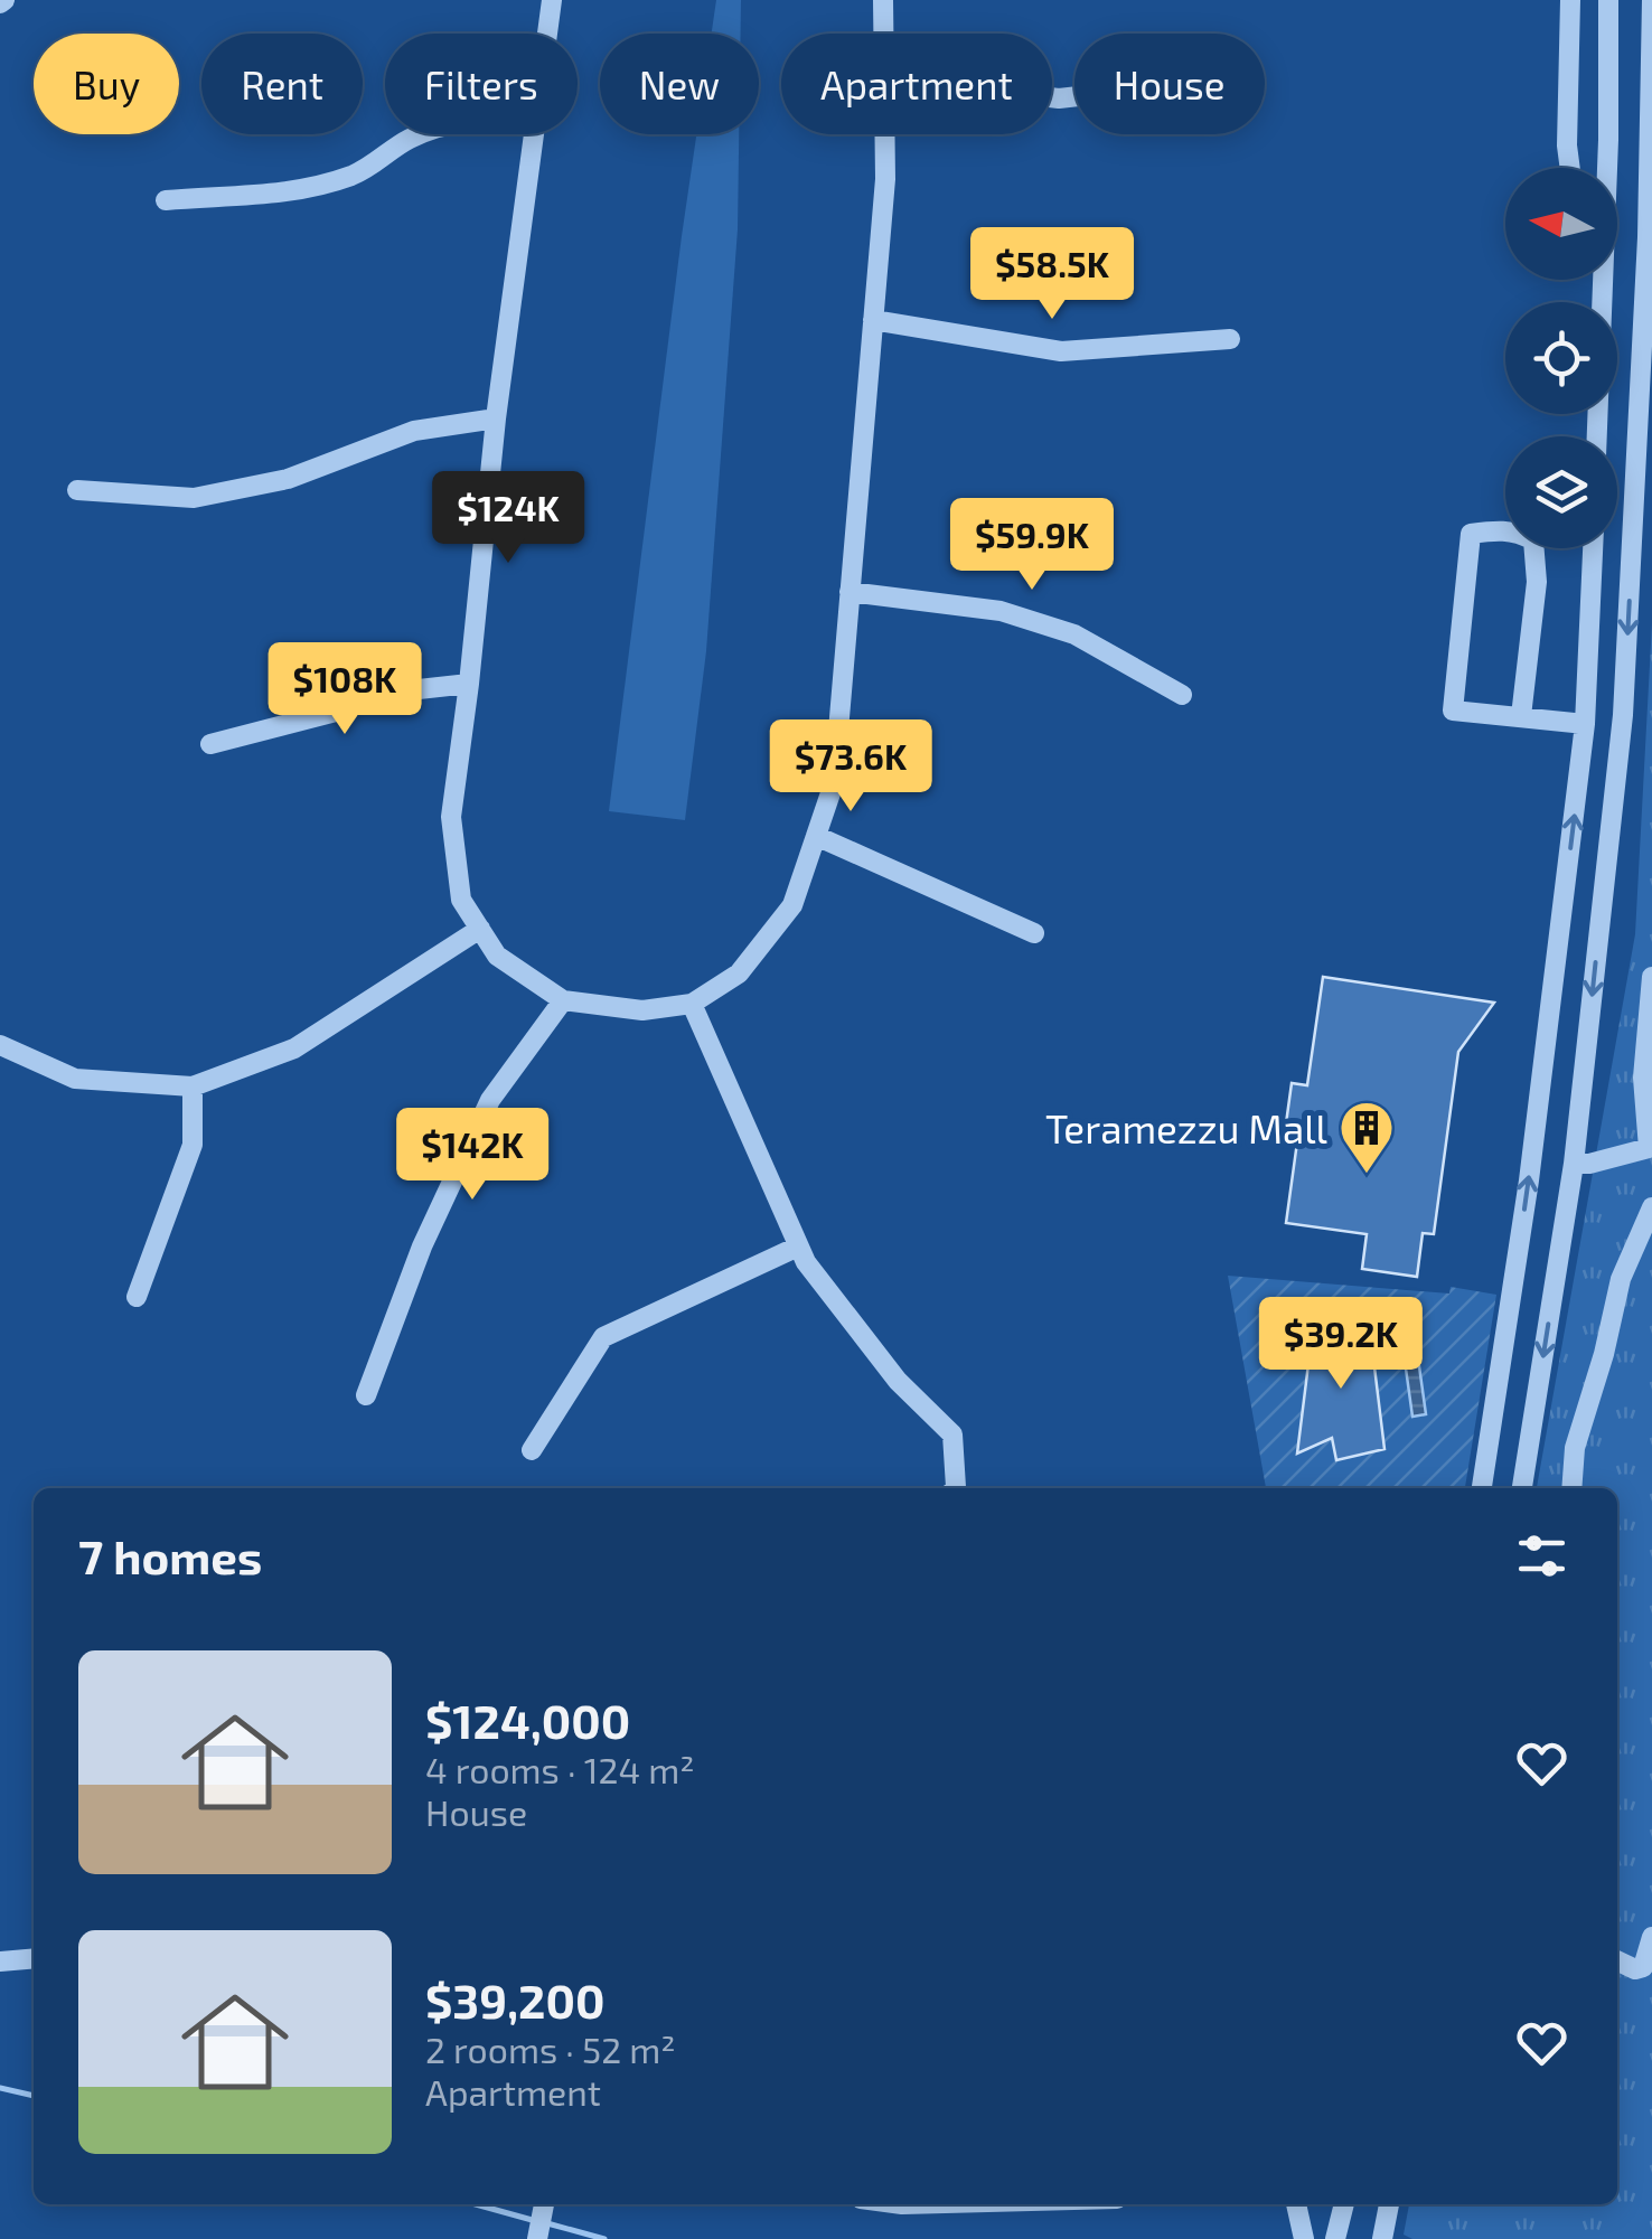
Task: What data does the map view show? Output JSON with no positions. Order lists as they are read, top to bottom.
{
  "places": {
    "building": ["Teramezzu Mall"]
  },
  "north": "left",
  "page": {
    "chip": [
      "Buy",
      "Rent",
      "Filters",
      "New",
      "Apartment",
      "House"
    ],
    "price": [
      "$58.5K",
      "$124K",
      "$59.9K",
      "$108K",
      "$73.6K",
      "$142K",
      "$39.2K"
    ],
    "heading": "7 homes",
    "list": [
      {
        "name": "$124,000",
        "note": "4 rooms · 124 m² · House"
      },
      {
        "name": "$39,200",
        "note": "2 rooms · 52 m² · Apartment"
      }
    ]
  }
}
